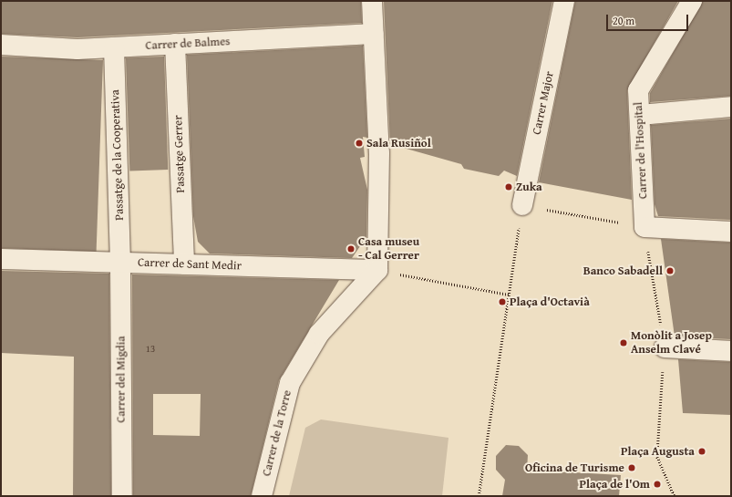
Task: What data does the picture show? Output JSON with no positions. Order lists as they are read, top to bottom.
{
  "streets": {
    "street": [
      "Carrer de Balmes",
      "Carrer Major",
      "Carrer de l'Hospital",
      "Passatge Gerrer",
      "Passatge de la Cooperativa",
      "Carrer de Sant Medir",
      "Carrer del Migdia",
      "Carrer de la Torre"
    ]
  },
  "crossings": [
    ["Carrer de Balmes", "Passatge Gerrer"],
    ["Carrer de Balmes", "Passatge de la Cooperativa"],
    ["Passatge Gerrer", "Carrer de Sant Medir"],
    ["Passatge de la Cooperativa", "Carrer de Sant Medir"],
    ["Passatge de la Cooperativa", "Carrer del Migdia"],
    ["Carrer de Sant Medir", "Carrer del Migdia"],
    ["Carrer de Sant Medir", "Carrer de la Torre"]
  ],
  "places": [
    "Sala Rusiñol",
    "Zuka",
    "Casa museu - Cal Gerrer",
    "Banco Sabadell",
    "Plaça d'Octavià",
    "Monòlit a Josep Anselm Clavé",
    "Plaça Augusta",
    "Oficina de Turisme",
    "Plaça de l'Om"
  ],
  "house_numbers": ["13"],
  "scale_bar": "20 m"
}
